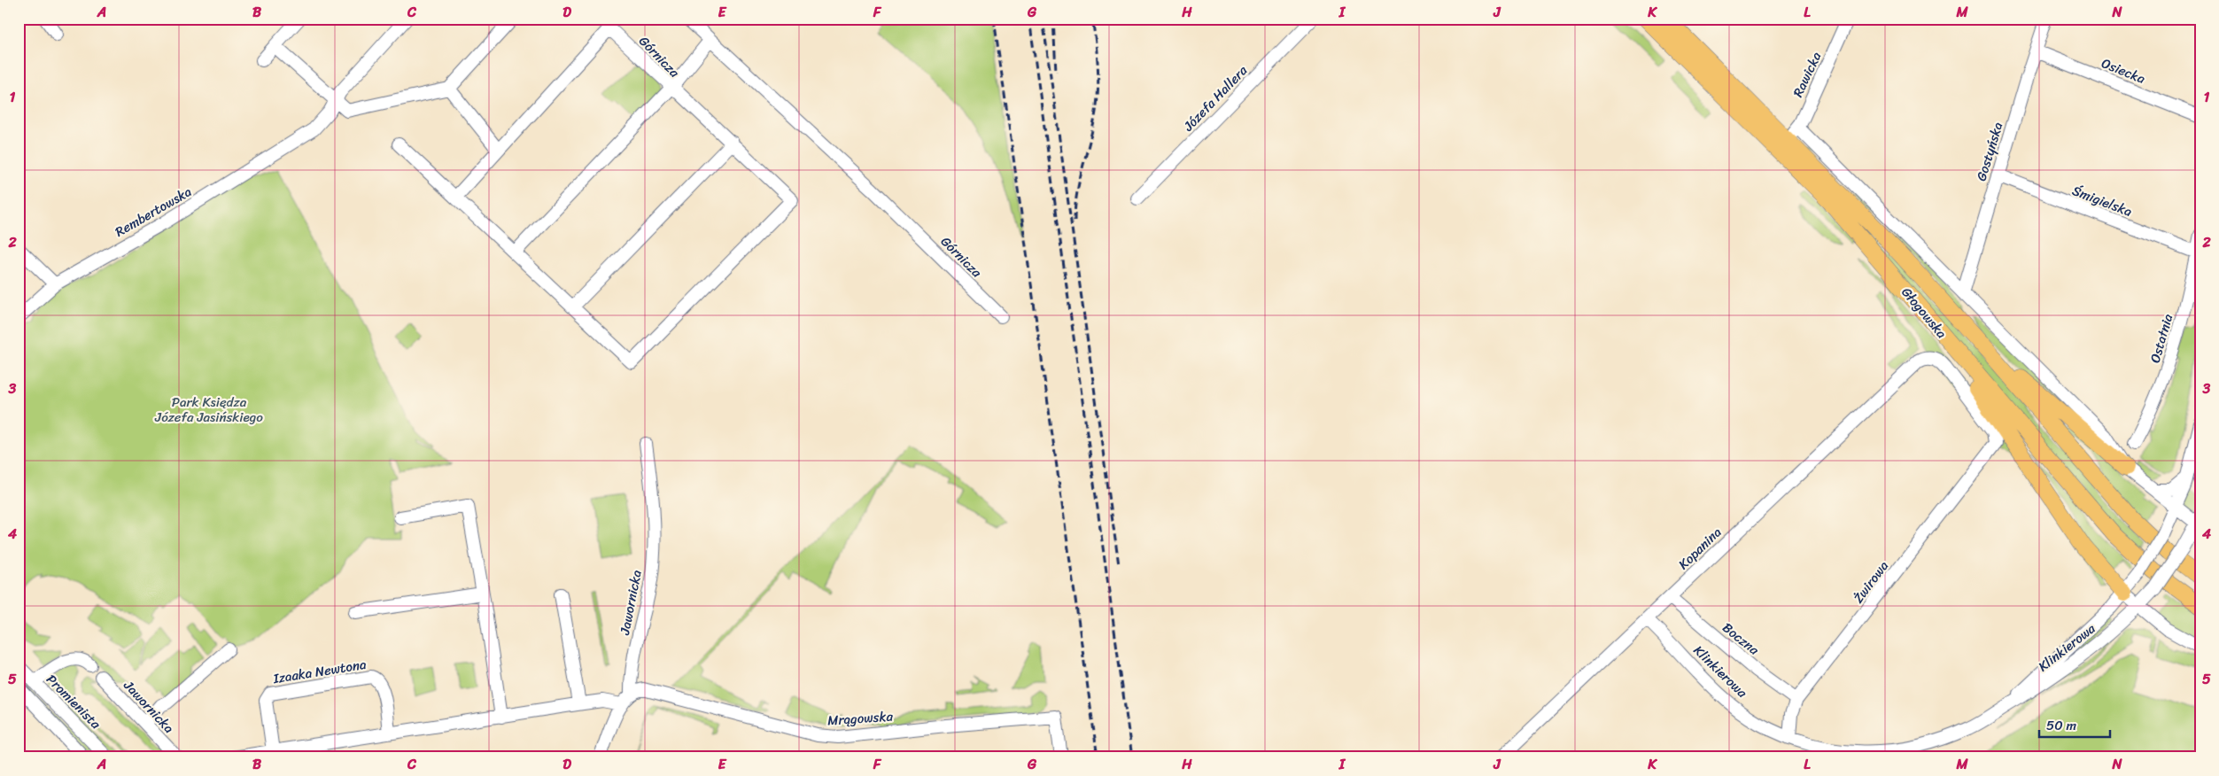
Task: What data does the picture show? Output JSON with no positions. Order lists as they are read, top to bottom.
{
  "streets": {
    "main road": ["Głogowska"],
    "street": [
      "Górnicza",
      "Osiecka",
      "Rawicka",
      "Józefa Hallera",
      "Gostyńska",
      "Śmigielska",
      "Rembertowska",
      "Ostatnia",
      "Kopanina",
      "Żwirowa",
      "Jawornicka",
      "Boczna",
      "Klinkierowa",
      "Izaaka Newtona",
      "Promienista",
      "Mrągowska"
    ]
  },
  "crossings": [
    ["Osiecka", "Gostyńska"],
    ["Rawicka", "Głogowska"],
    ["Gostyńska", "Śmigielska"],
    ["Śmigielska", "Ostatnia"],
    ["Kopanina", "Żwirowa"],
    ["Kopanina", "Boczna"],
    ["Kopanina", "Klinkierowa"],
    ["Żwirowa", "Boczna"],
    ["Żwirowa", "Klinkierowa"],
    ["Jawornicka", "Mrągowska"]
  ],
  "parks": ["Park Księdza Józefa Jasińskiego"],
  "scale_bar": "50 m",
  "grid": {
    "columns": [
      "A",
      "B",
      "C",
      "D",
      "E",
      "F",
      "G",
      "H",
      "I",
      "J",
      "K",
      "L",
      "M",
      "N"
    ],
    "rows": [
      "1",
      "2",
      "3",
      "4",
      "5"
    ]
  }
}
